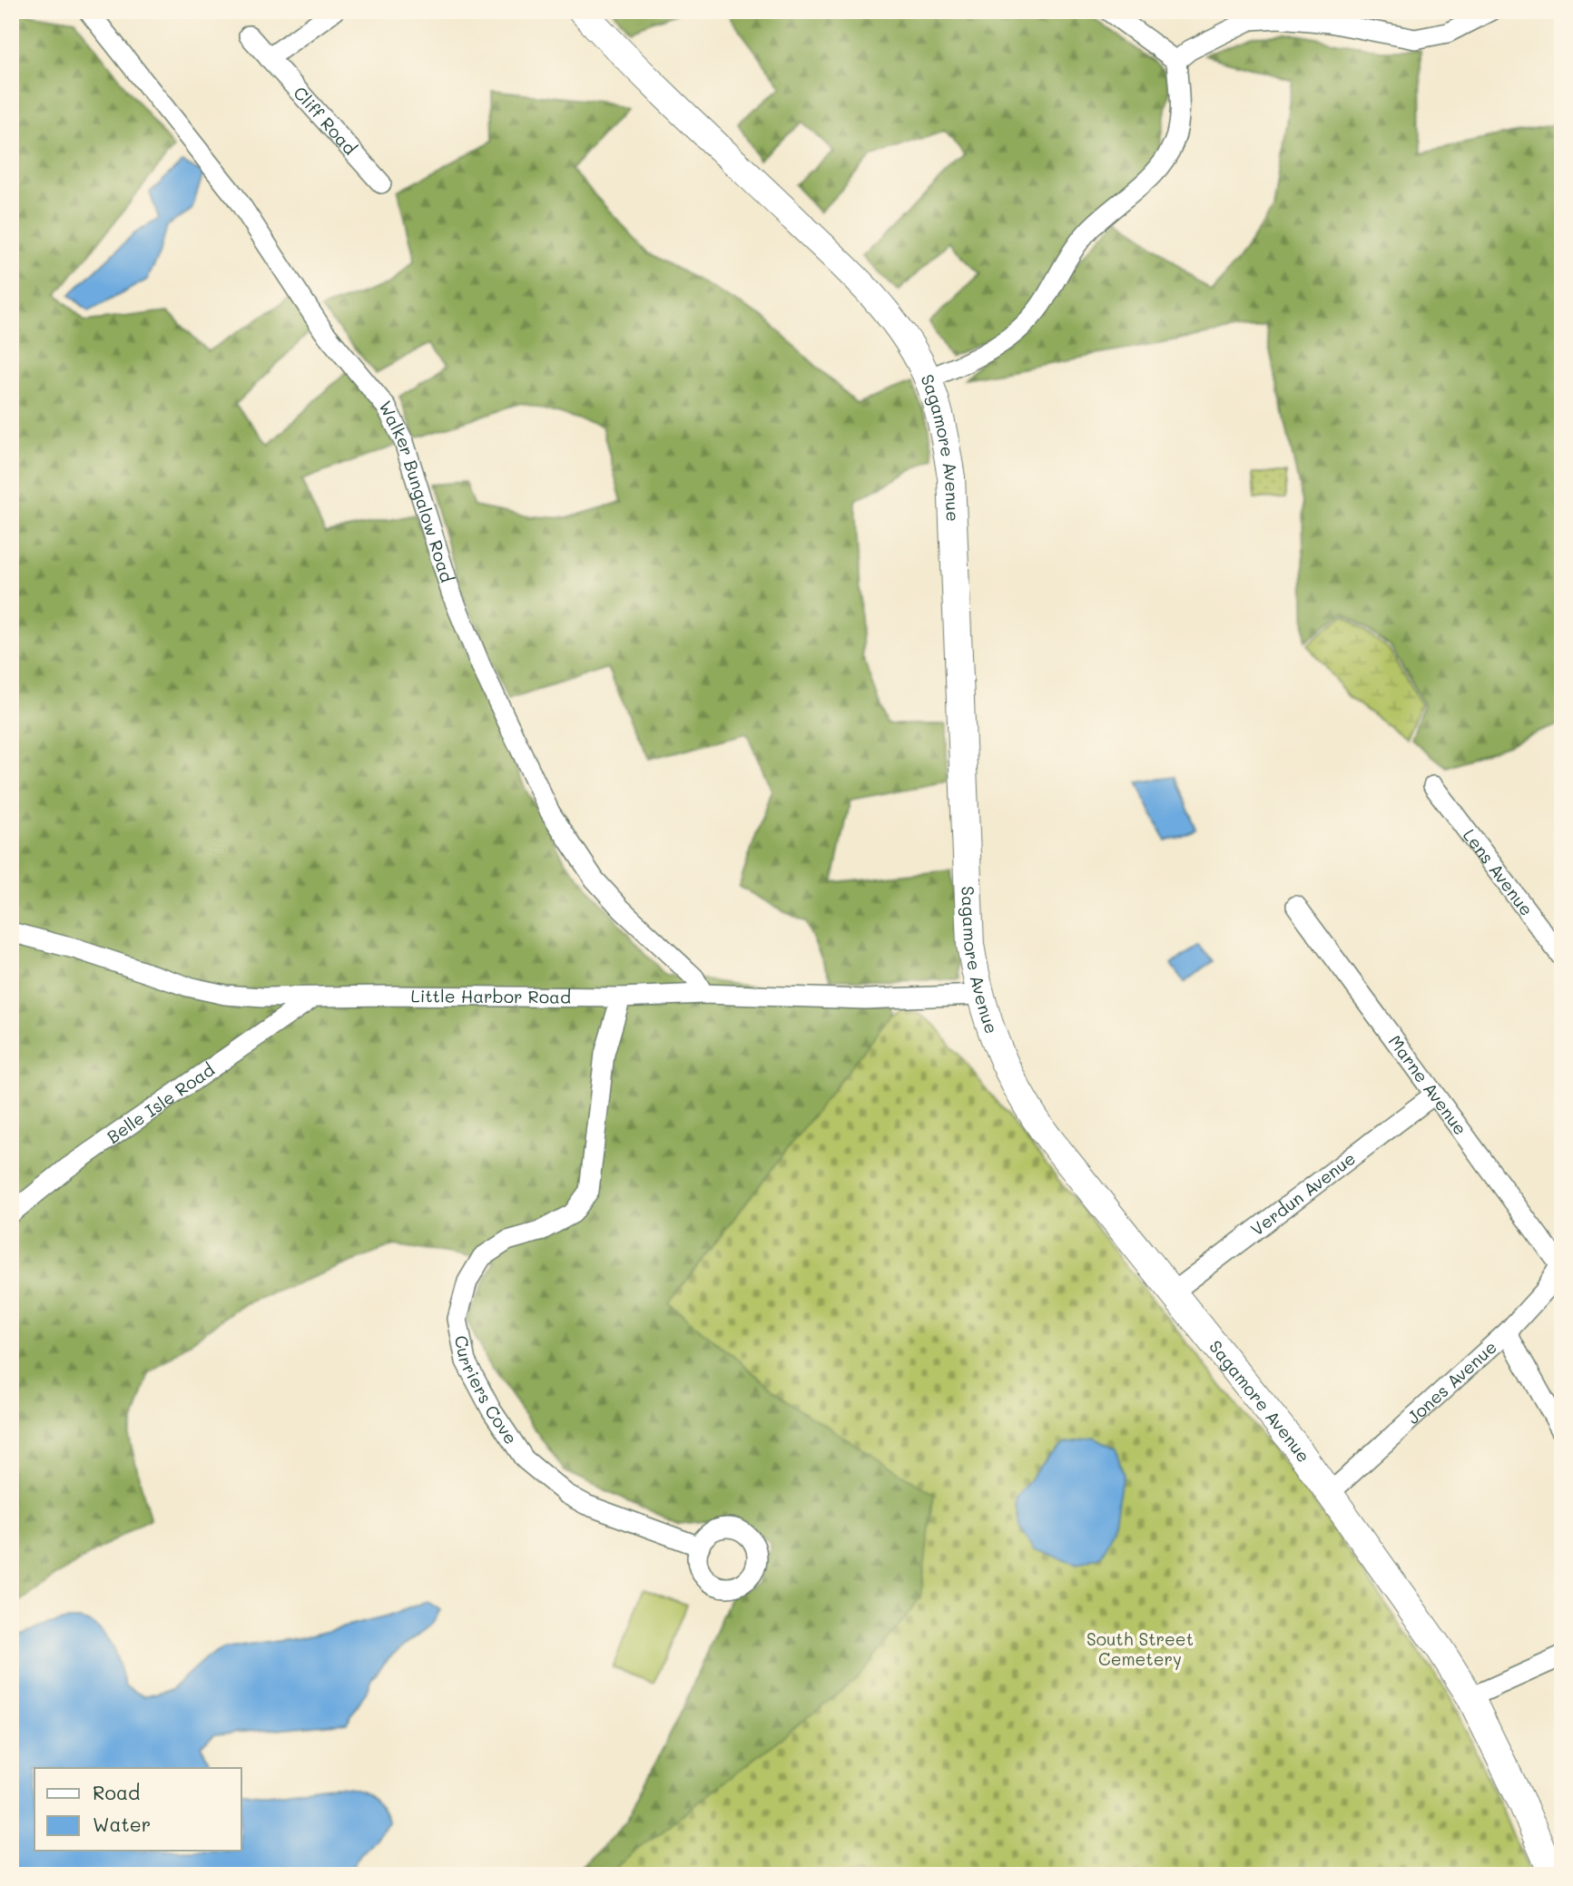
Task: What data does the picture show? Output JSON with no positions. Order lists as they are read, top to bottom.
{
  "streets": {
    "main road": ["Sagamore Avenue"],
    "street": [
      "Cliff Road",
      "Walker Bungalow Road",
      "Lens Avenue",
      "Little Harbor Road",
      "Marne Avenue",
      "Belle Isle Road",
      "Verdun Avenue",
      "Jones Avenue",
      "Curriers Cove"
    ]
  },
  "crossings": [
    ["Sagamore Avenue", "Little Harbor Road"],
    ["Sagamore Avenue", "Verdun Avenue"],
    ["Sagamore Avenue", "Jones Avenue"],
    ["Walker Bungalow Road", "Little Harbor Road"],
    ["Little Harbor Road", "Belle Isle Road"],
    ["Little Harbor Road", "Curriers Cove"],
    ["Marne Avenue", "Verdun Avenue"],
    ["Marne Avenue", "Jones Avenue"]
  ],
  "parks": ["South Street Cemetery"],
  "legend": ["Road", "Water"]
}
